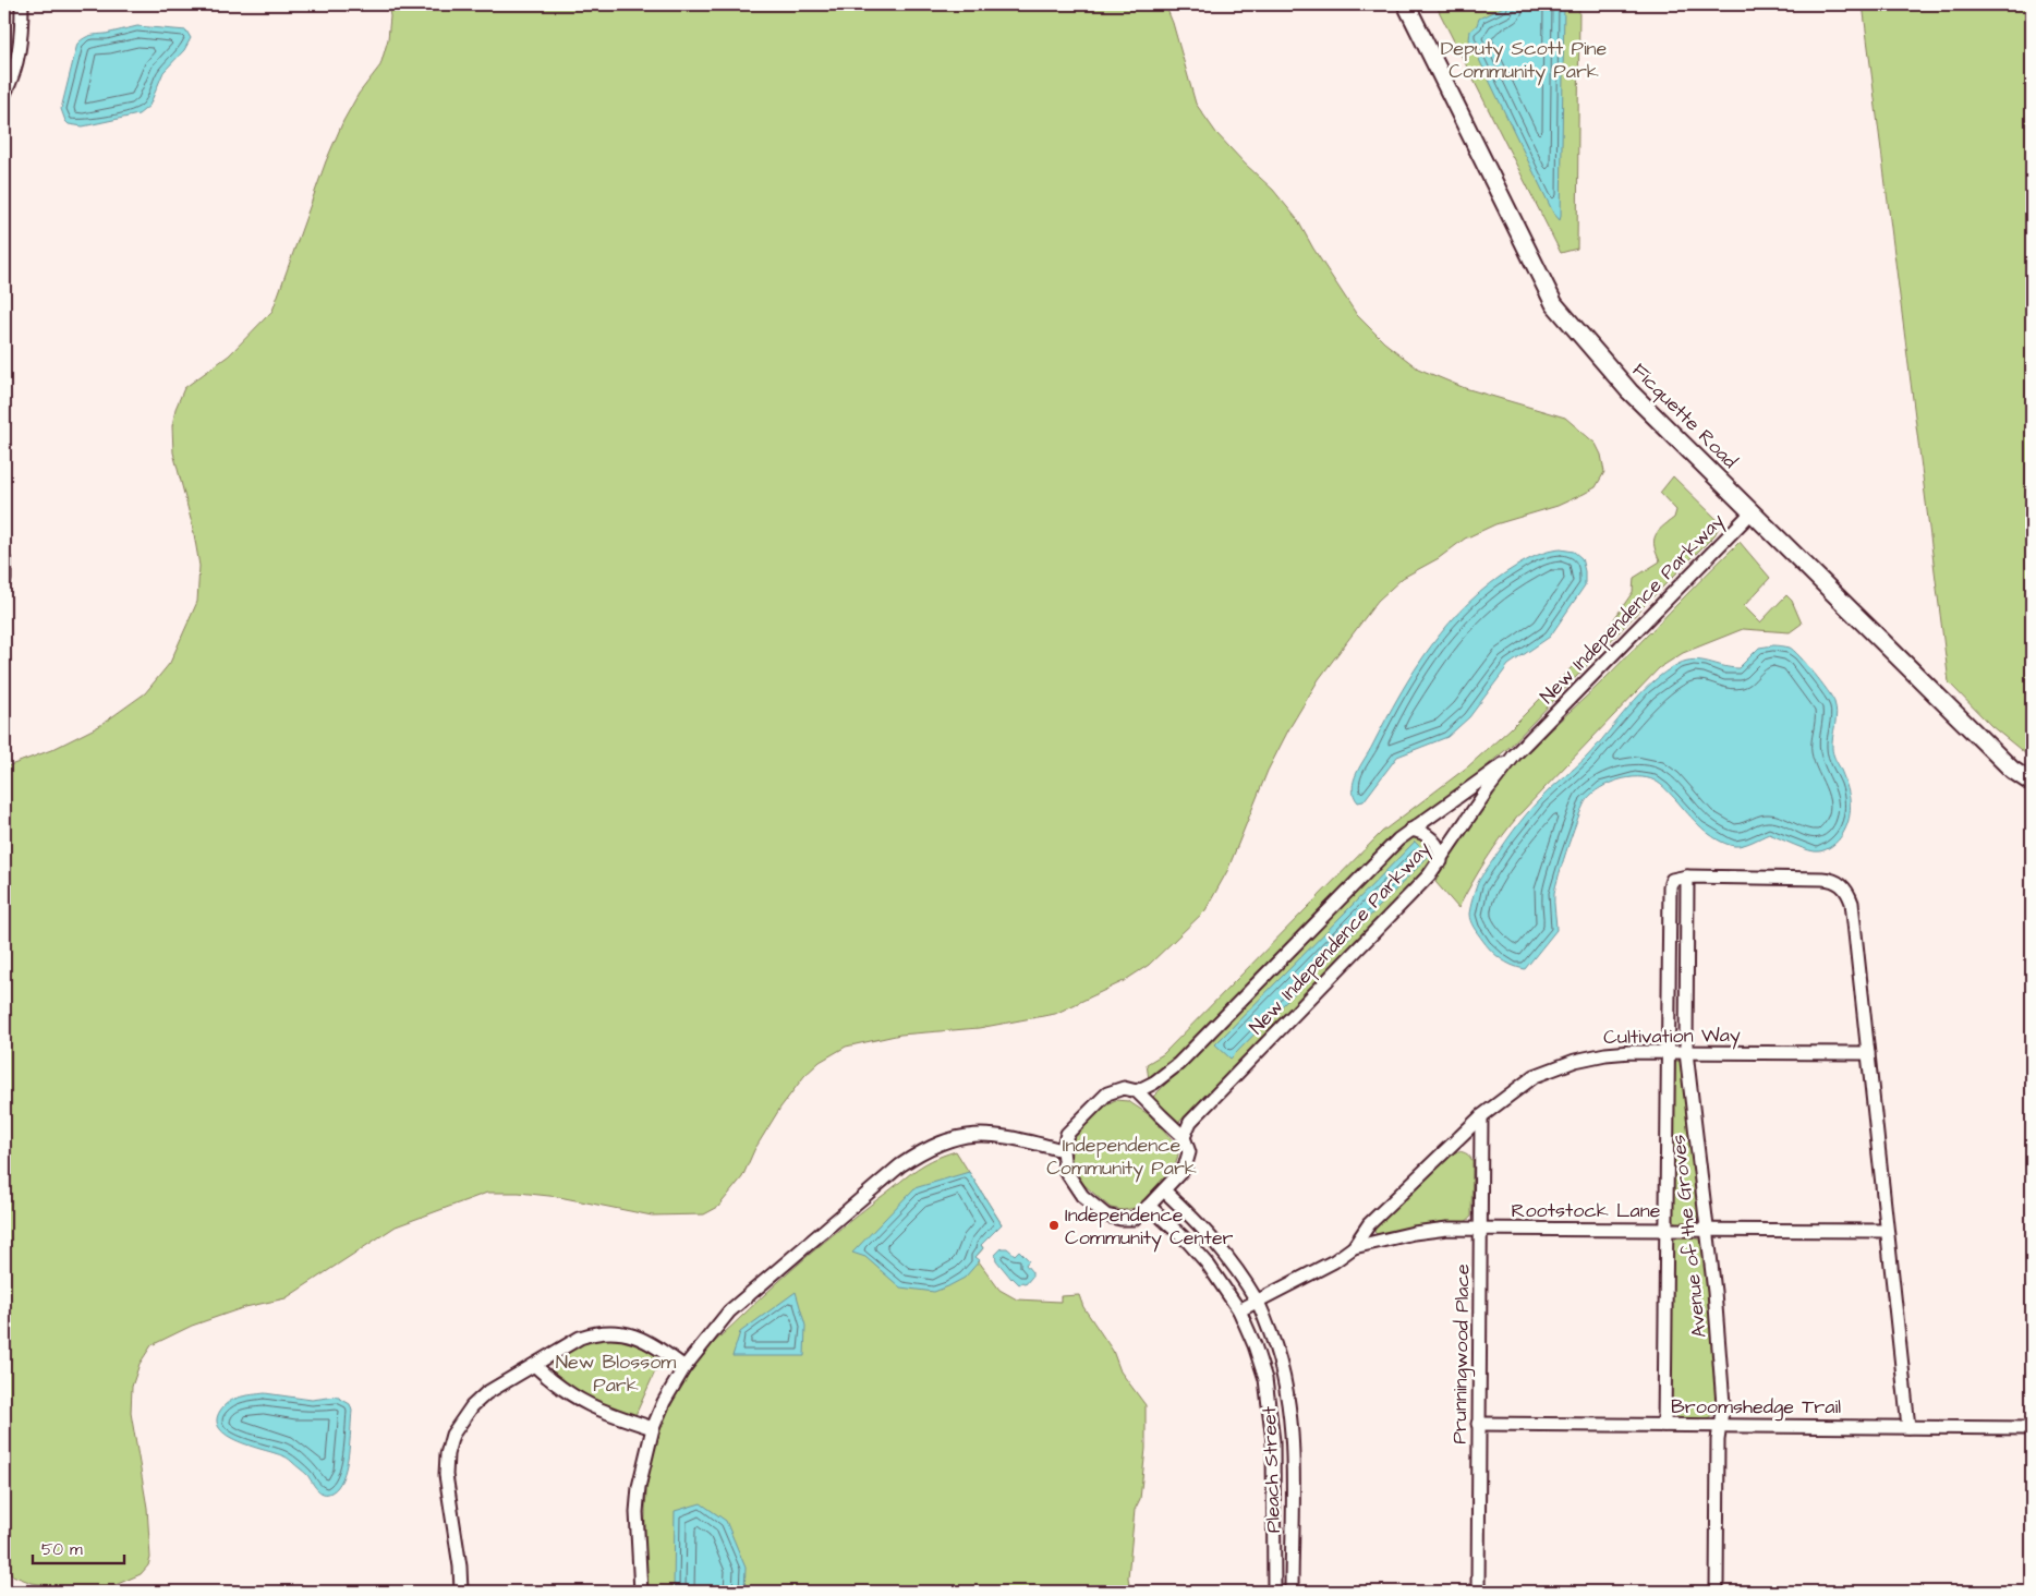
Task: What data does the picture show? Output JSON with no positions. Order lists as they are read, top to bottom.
{
  "streets": {
    "main road": ["Ficquette Road"],
    "street": [
      "New Independence Parkway",
      "Cultivation Way",
      "Rootstock Lane",
      "Avenue of the Groves",
      "Prunningwood Place",
      "Broomshedge Trail",
      "Pleach Street"
    ]
  },
  "crossings": [
    ["Ficquette Road", "New Independence Parkway"],
    ["New Independence Parkway", "Pleach Street"],
    ["Cultivation Way", "Rootstock Lane"],
    ["Cultivation Way", "Avenue of the Groves"],
    ["Cultivation Way", "Prunningwood Place"],
    ["Cultivation Way", "Pleach Street"],
    ["Rootstock Lane", "Avenue of the Groves"],
    ["Rootstock Lane", "Prunningwood Place"],
    ["Avenue of the Groves", "Broomshedge Trail"],
    ["Prunningwood Place", "Broomshedge Trail"]
  ],
  "parks": ["Deputy Scott Pine Community Park", "Independence Community Park", "New Blossom Park"],
  "places": ["Independence Community Center"],
  "scale_bar": "50 m"
}
